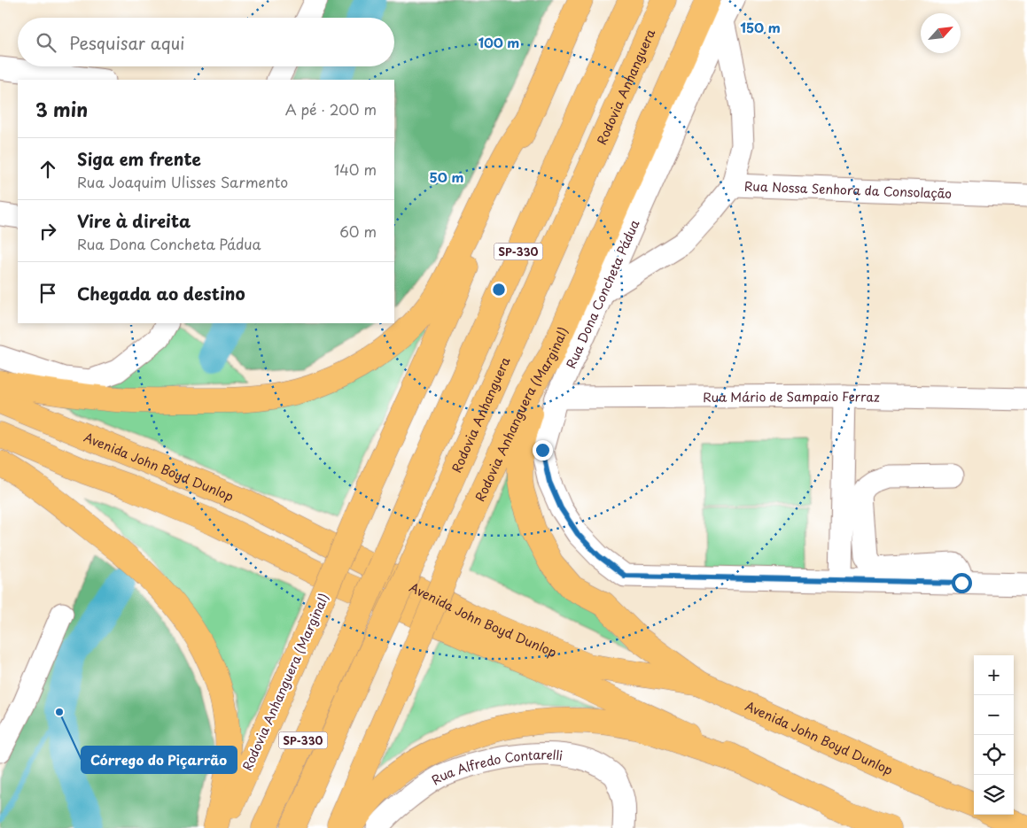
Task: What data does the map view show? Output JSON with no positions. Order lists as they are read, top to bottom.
{
  "streets": {
    "main road": [
      "Rodovia Anhanguera",
      "SP-330",
      "Rodovia Anhanguera (Marginal)",
      "Avenida John Boyd Dunlop"
    ],
    "street": [
      "Rua Nossa Senhora da Consolação",
      "Rua Dona Concheta Pádua",
      "Rua Mário de Sampaio Ferraz",
      "Rua Alfredo Contarelli"
    ]
  },
  "crossings": [
    ["Rua Nossa Senhora da Consolação", "Rua Dona Concheta Pádua"],
    ["Rua Dona Concheta Pádua", "Rua Mário de Sampaio Ferraz"]
  ],
  "places": ["Córrego do Piçarrão"],
  "north": "top right",
  "page": {
    "search": "Pesquisar aqui",
    "heading": ["3 min", "A pé · 200 m"],
    "list": [
      ["Siga em frente", "Rua Joaquim Ulisses Sarmento", "140 m"],
      ["Vire à direita", "Rua Dona Concheta Pádua", "60 m"],
      "Chegada ao destino"
    ],
    "map_buttons": ["+", "−"]
  },
  "rings": ["150 m", "100 m", "50 m"]
}
